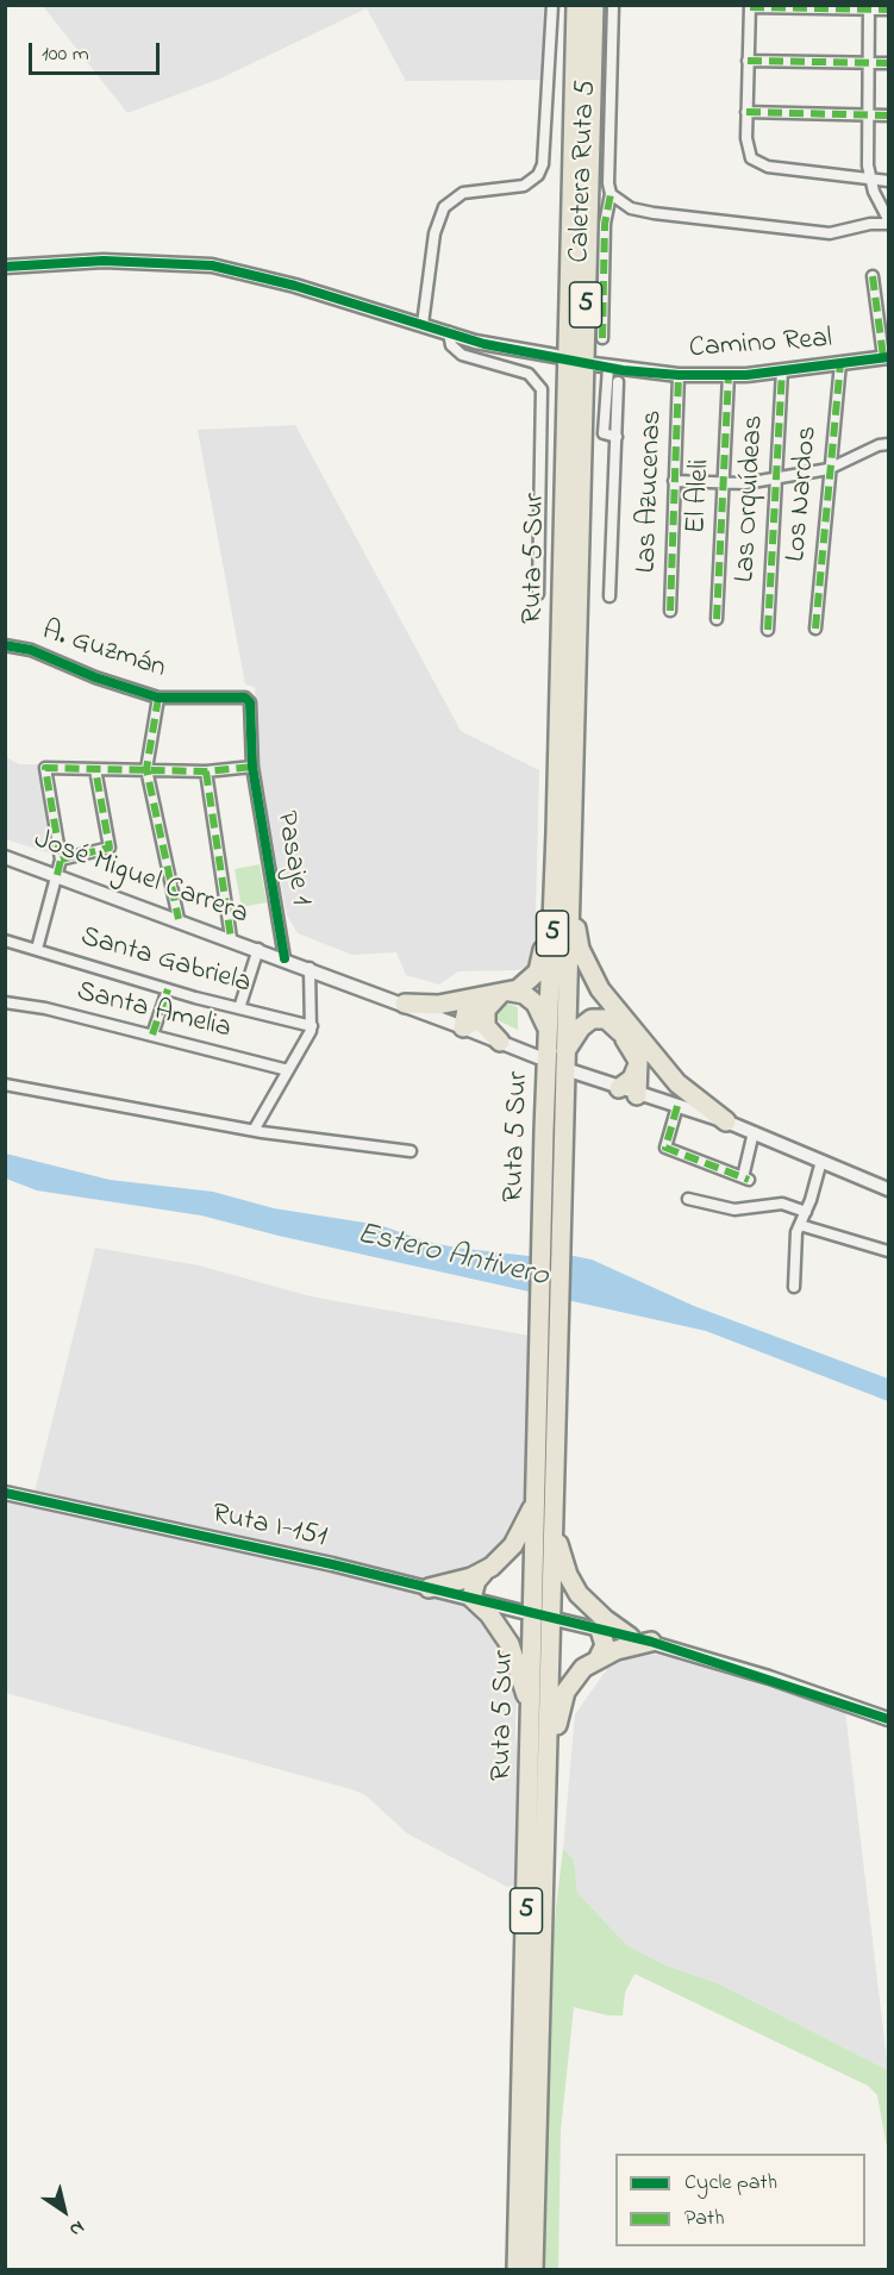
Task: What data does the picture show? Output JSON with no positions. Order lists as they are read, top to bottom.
{
  "streets": {
    "highway": ["5", "Ruta 5 Sur"],
    "street": [
      "Caletera Ruta 5",
      "Camino Real",
      "Las Azucenas",
      "Los Nardos",
      "El Aleli",
      "Las Orquídeas",
      "A. Guzmán",
      "Pasaje 1",
      "José Miguel Carrera",
      "Santa Gabriela",
      "Santa Amelia",
      "Ruta I-151"
    ]
  },
  "crossings": [
    ["Camino Real", "Las Azucenas"],
    ["Camino Real", "Los Nardos"],
    ["Camino Real", "El Aleli"],
    ["Camino Real", "Las Orquídeas"],
    ["A. Guzmán", "Pasaje 1"],
    ["Pasaje 1", "José Miguel Carrera"]
  ],
  "water": ["Estero Antivero"],
  "legend": ["Cycle path", "Path"],
  "scale_bar": "100 m",
  "north": "bottom right"
}
